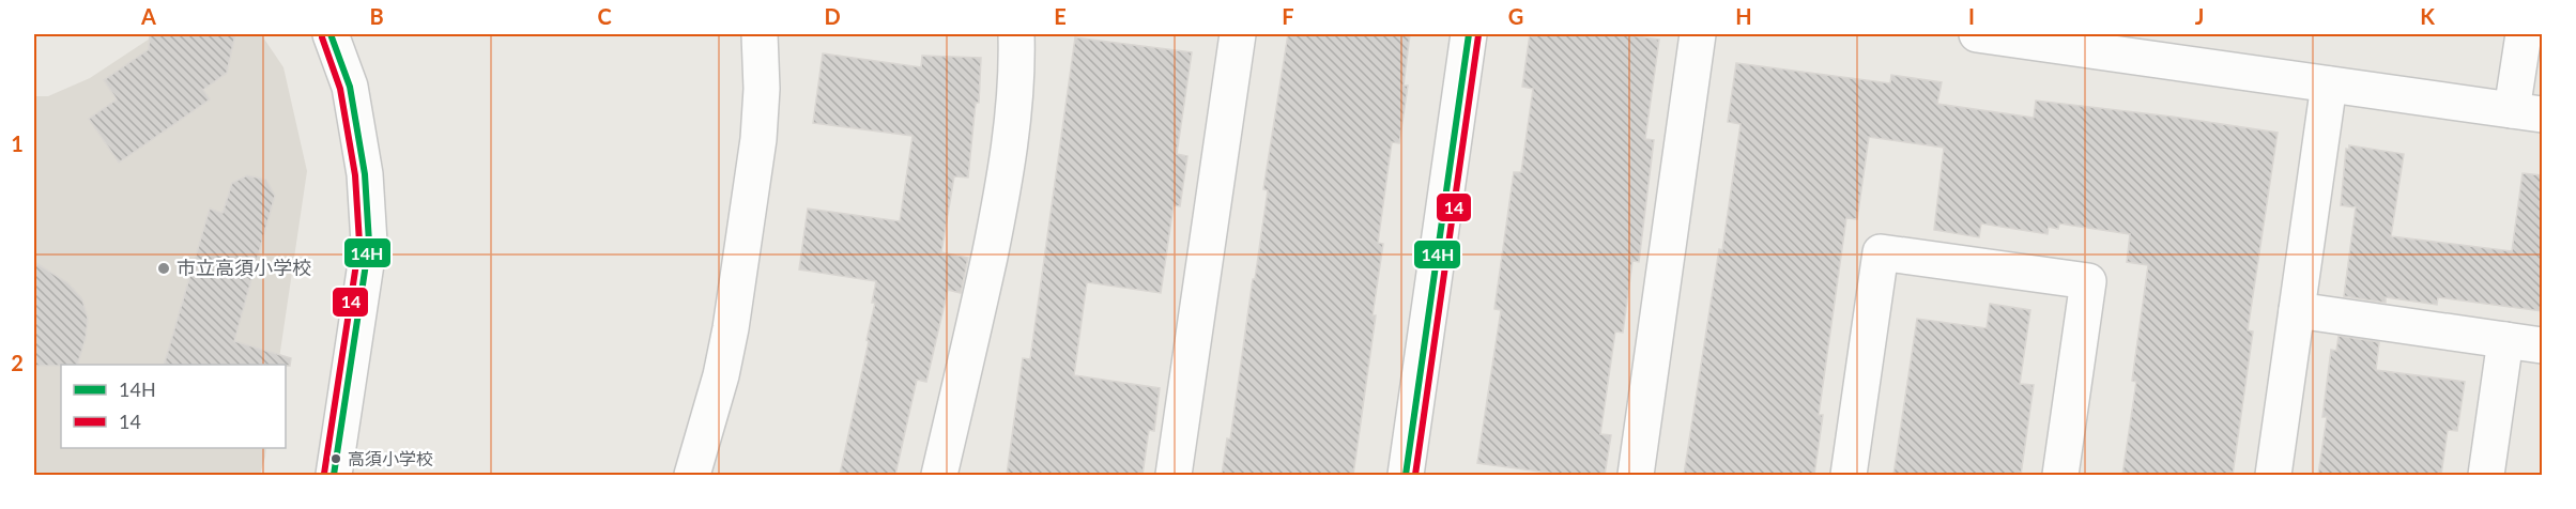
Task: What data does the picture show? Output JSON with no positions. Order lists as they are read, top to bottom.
{
  "places": ["市立高須小学校", "高須小学校"],
  "lines": ["transit line 14H", "transit line 14"],
  "legend": ["14H", "14"],
  "grid": {
    "columns": [
      "A",
      "B",
      "C",
      "D",
      "E",
      "F",
      "G",
      "H",
      "I",
      "J",
      "K"
    ],
    "rows": ["1", "2"]
  }
}
